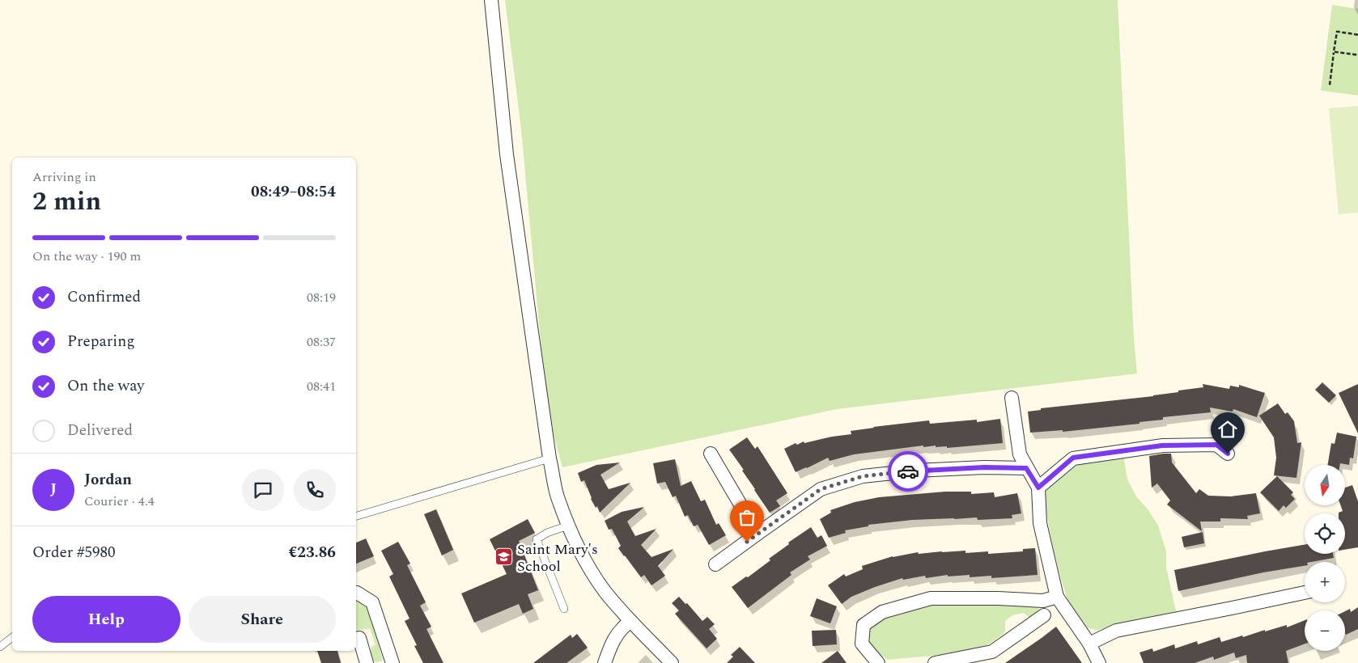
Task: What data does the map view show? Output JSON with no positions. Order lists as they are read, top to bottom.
{
  "places": {
    "school or university": ["Saint Mary's School"]
  },
  "north": "bottom",
  "page": {
    "heading": ["2 min", "Arriving in", "08:49–08:54"],
    "panel": [
      "Jordan",
      "Courier · 4.4",
      "Order #5980",
      "€23.86"
    ],
    "bar": "On the way · 190 m",
    "list": [
      ["Confirmed", "08:19"],
      ["Preparing", "08:37"],
      ["On the way", "08:41"],
      "Delivered"
    ],
    "map_buttons": ["+", "−"],
    "round": "J",
    "buttons": ["Help", "Share"]
  }
}
